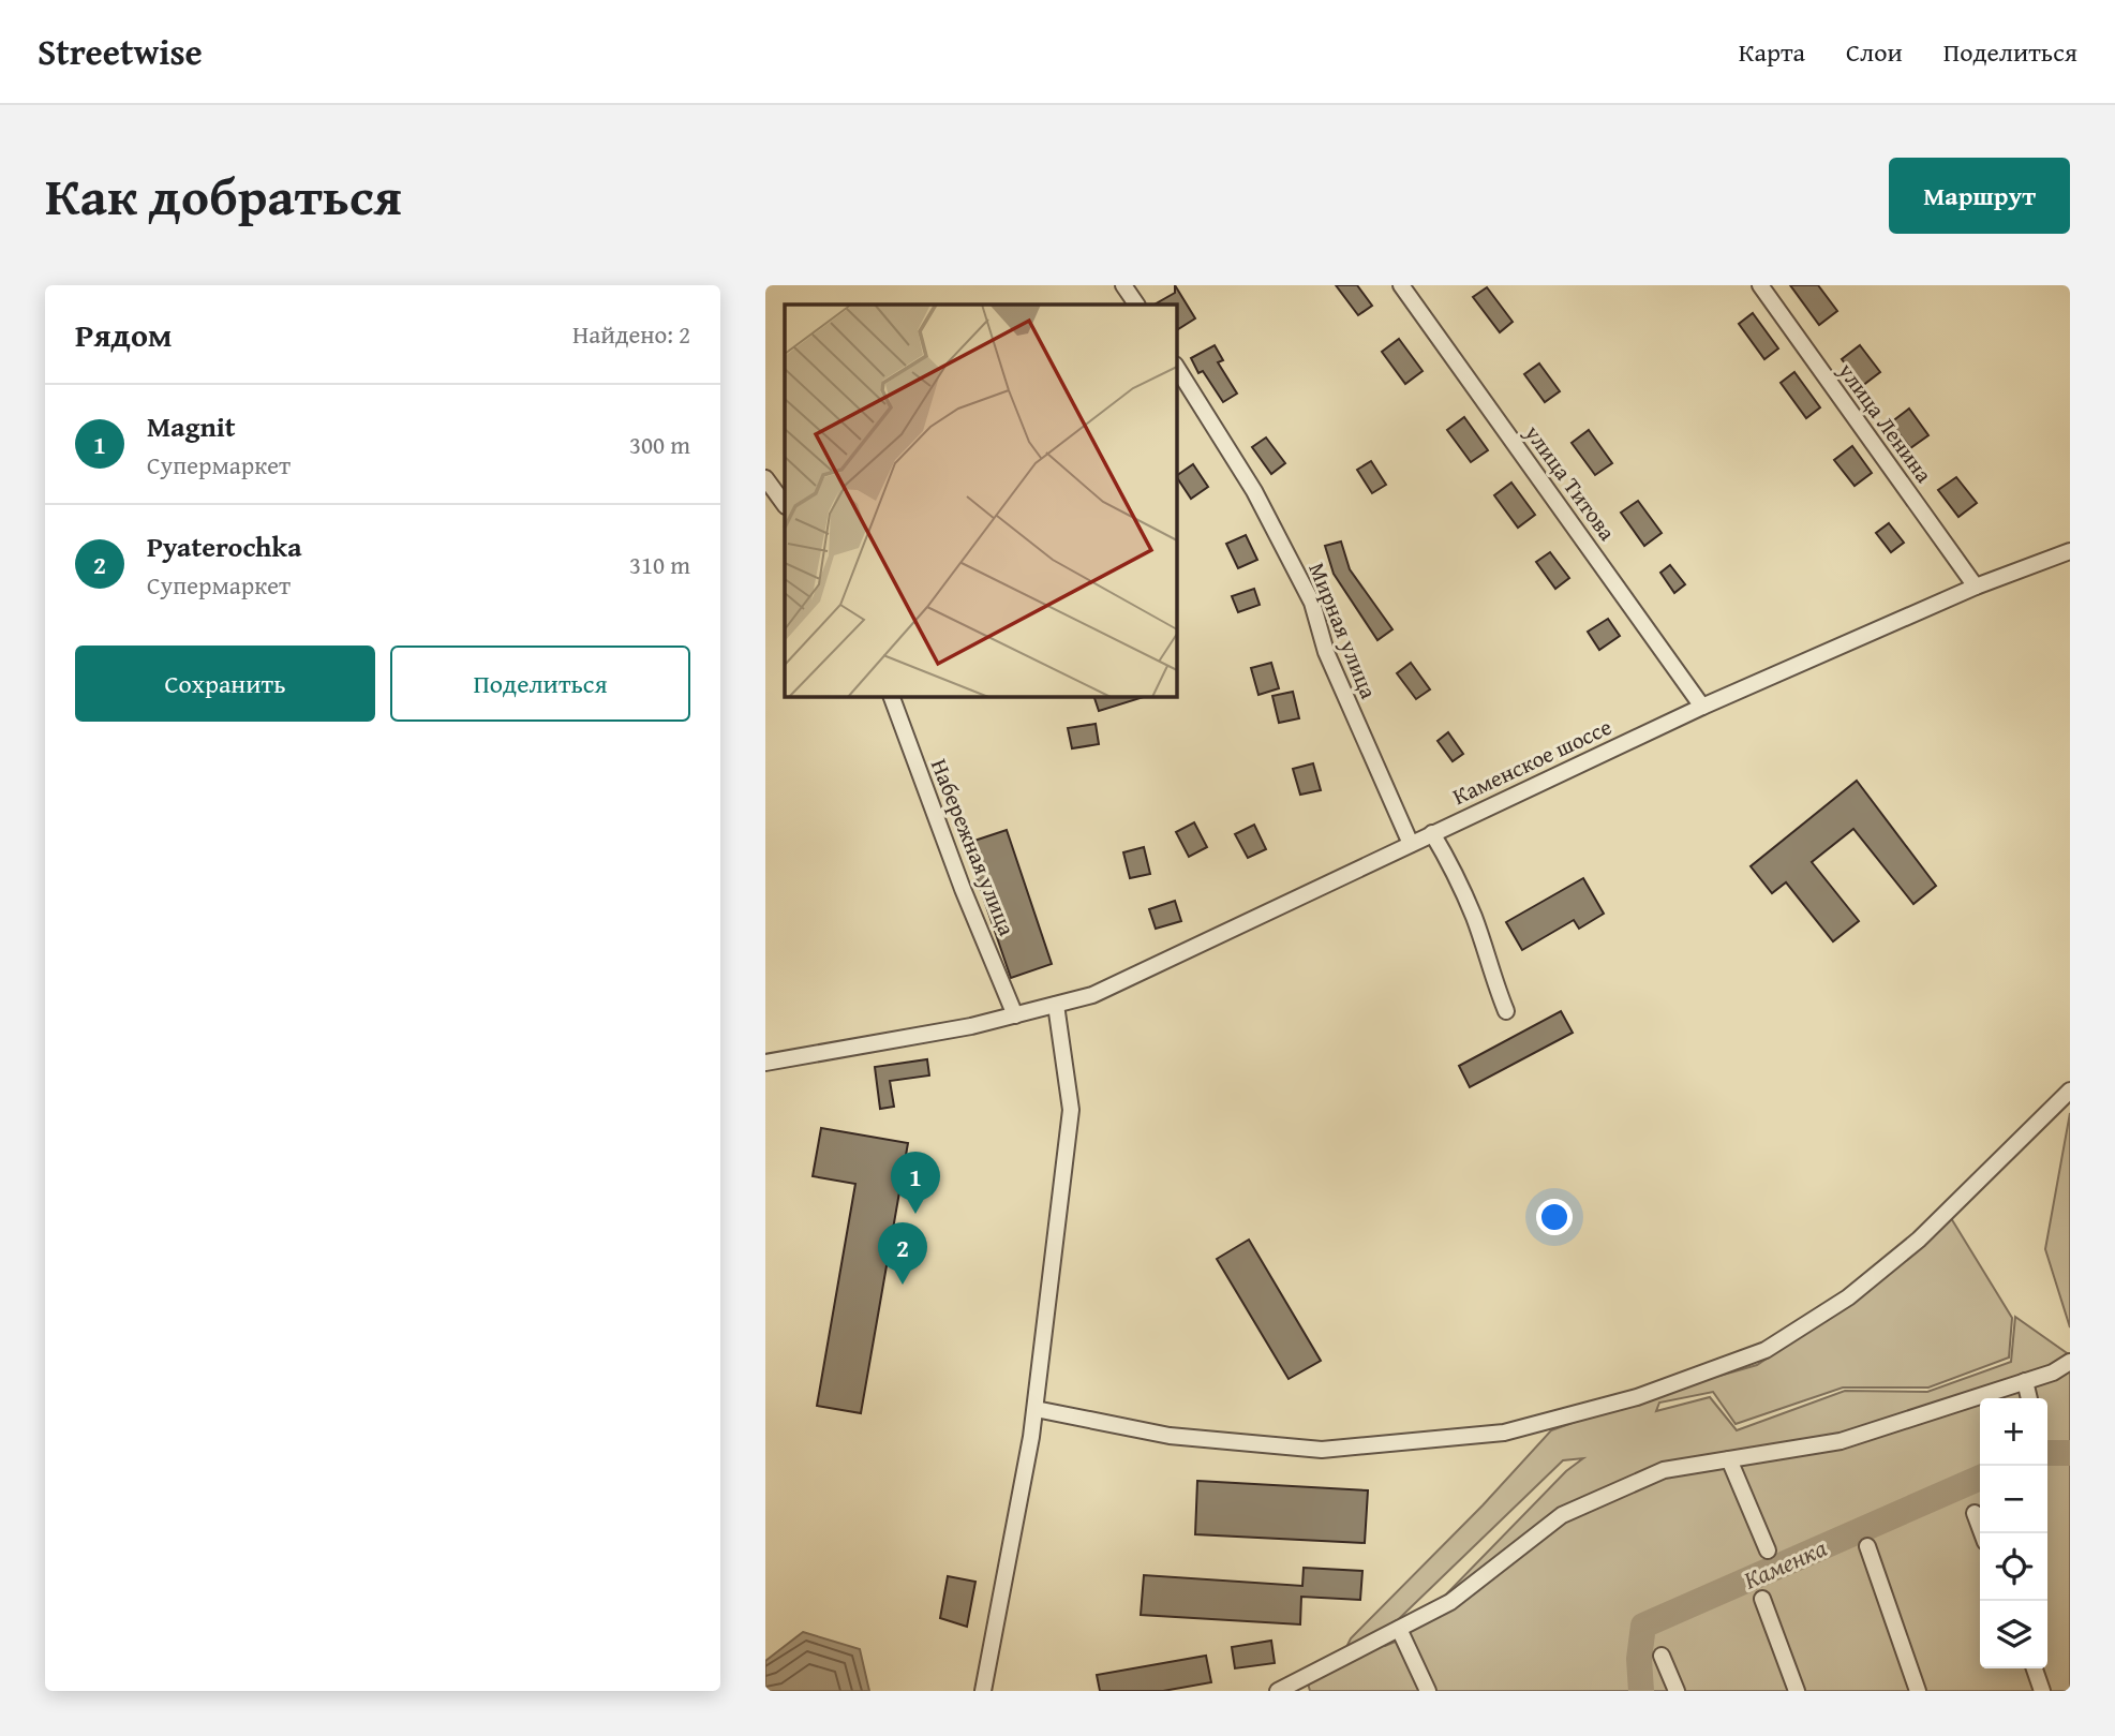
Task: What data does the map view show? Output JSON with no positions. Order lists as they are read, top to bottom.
{
  "streets": {
    "street": [
      "улица Ленина",
      "улица Титова",
      "Мирная улица",
      "Каменское шоссе",
      "Набережная улица"
    ]
  },
  "crossings": [
    ["улица Ленина", "Каменское шоссе"],
    ["улица Титова", "Каменское шоссе"],
    ["Мирная улица", "Каменское шоссе"],
    ["Каменское шоссе", "Набережная улица"]
  ],
  "water": ["Каменка"],
  "page": {
    "header": "Streetwise",
    "nav": ["Карта", "Слои", "Поделиться"],
    "title": "Как добраться",
    "buttons": [
      "Маршрут",
      ["Сохранить", "Поделиться"]
    ],
    "heading": ["Рядом", "Найдено: 2"],
    "list": [
      {
        "mark": "1",
        "name": "Magnit",
        "note": "Супермаркет",
        "value": "300 m"
      },
      {
        "mark": "2",
        "name": "Pyaterochka",
        "note": "Супермаркет",
        "value": "310 m"
      }
    ],
    "pins": ["1", "2"],
    "map_buttons": ["+", "−"]
  }
}
